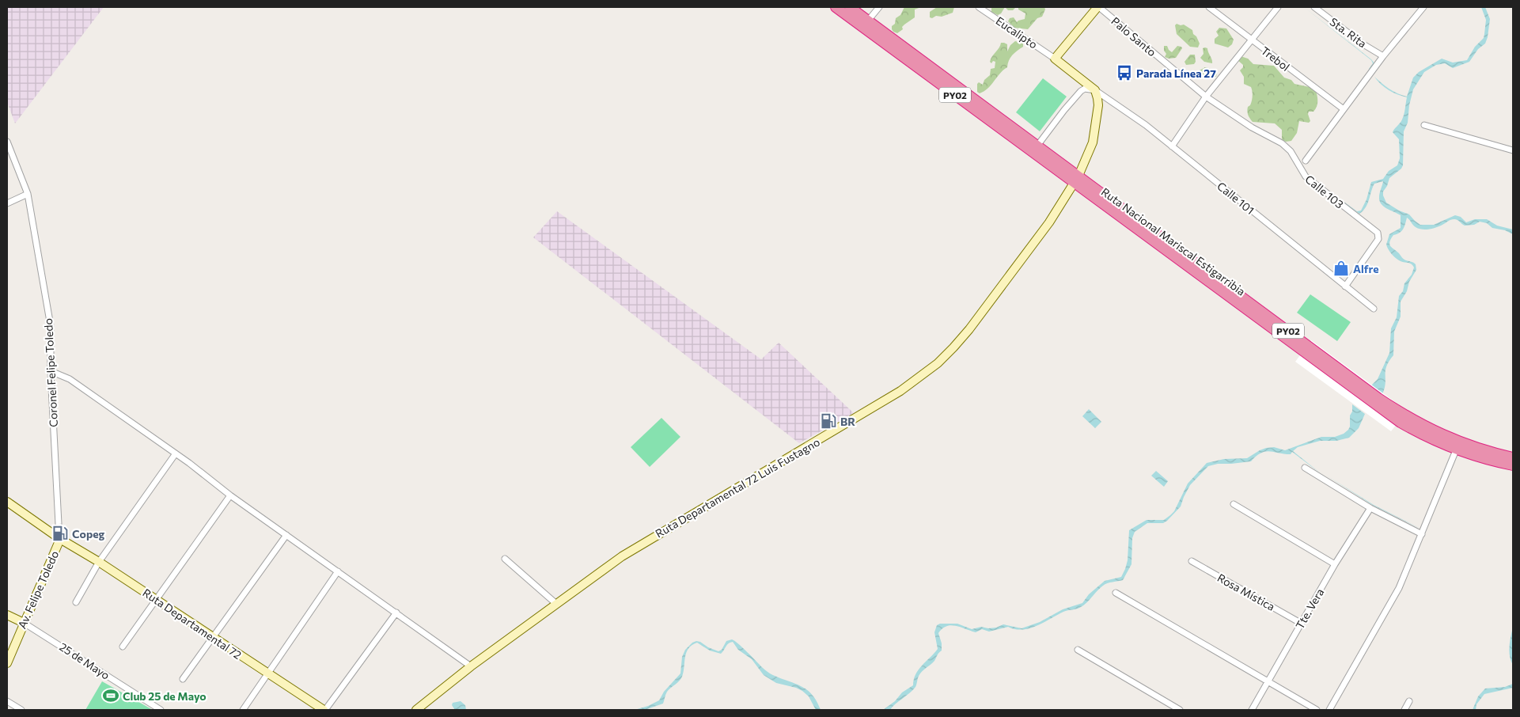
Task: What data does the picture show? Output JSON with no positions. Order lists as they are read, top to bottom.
{
  "streets": {
    "highway": ["PY02", "Ruta Nacional Mariscal Estigarribia"],
    "main road": [
      "Ruta Departamental 72 Luis Fustagno",
      "Av. Felipe Toledo",
      "Ruta Departamental 72",
      "25 de Mayo"
    ],
    "street": [
      "Eucalipto",
      "Sta. Rita",
      "Palo Santo",
      "Trebol",
      "Calle 103",
      "Calle 101",
      "Coronel Felipe Toledo",
      "Rosa Mística",
      "Tte. Vera"
    ]
  },
  "crossings": [
    ["Palo Santo", "Calle 103"],
    ["Calle 103", "Calle 101"],
    ["Calle 101", "Ruta Departamental 72 Luis Fustagno"],
    ["Ruta Nacional Mariscal Estigarribia", "Ruta Departamental 72 Luis Fustagno"],
    ["Coronel Felipe Toledo", "Av. Felipe Toledo"],
    ["Coronel Felipe Toledo", "Ruta Departamental 72"],
    ["Av. Felipe Toledo", "Ruta Departamental 72"],
    ["Av. Felipe Toledo", "25 de Mayo"],
    ["Rosa Mística", "Tte. Vera"]
  ],
  "places": {
    "bus stop": ["Parada Línea 27"],
    "shop": ["Alfre"],
    "fuel station": ["BR", "Copeg"],
    "sports": ["Club 25 de Mayo"]
  }
}
